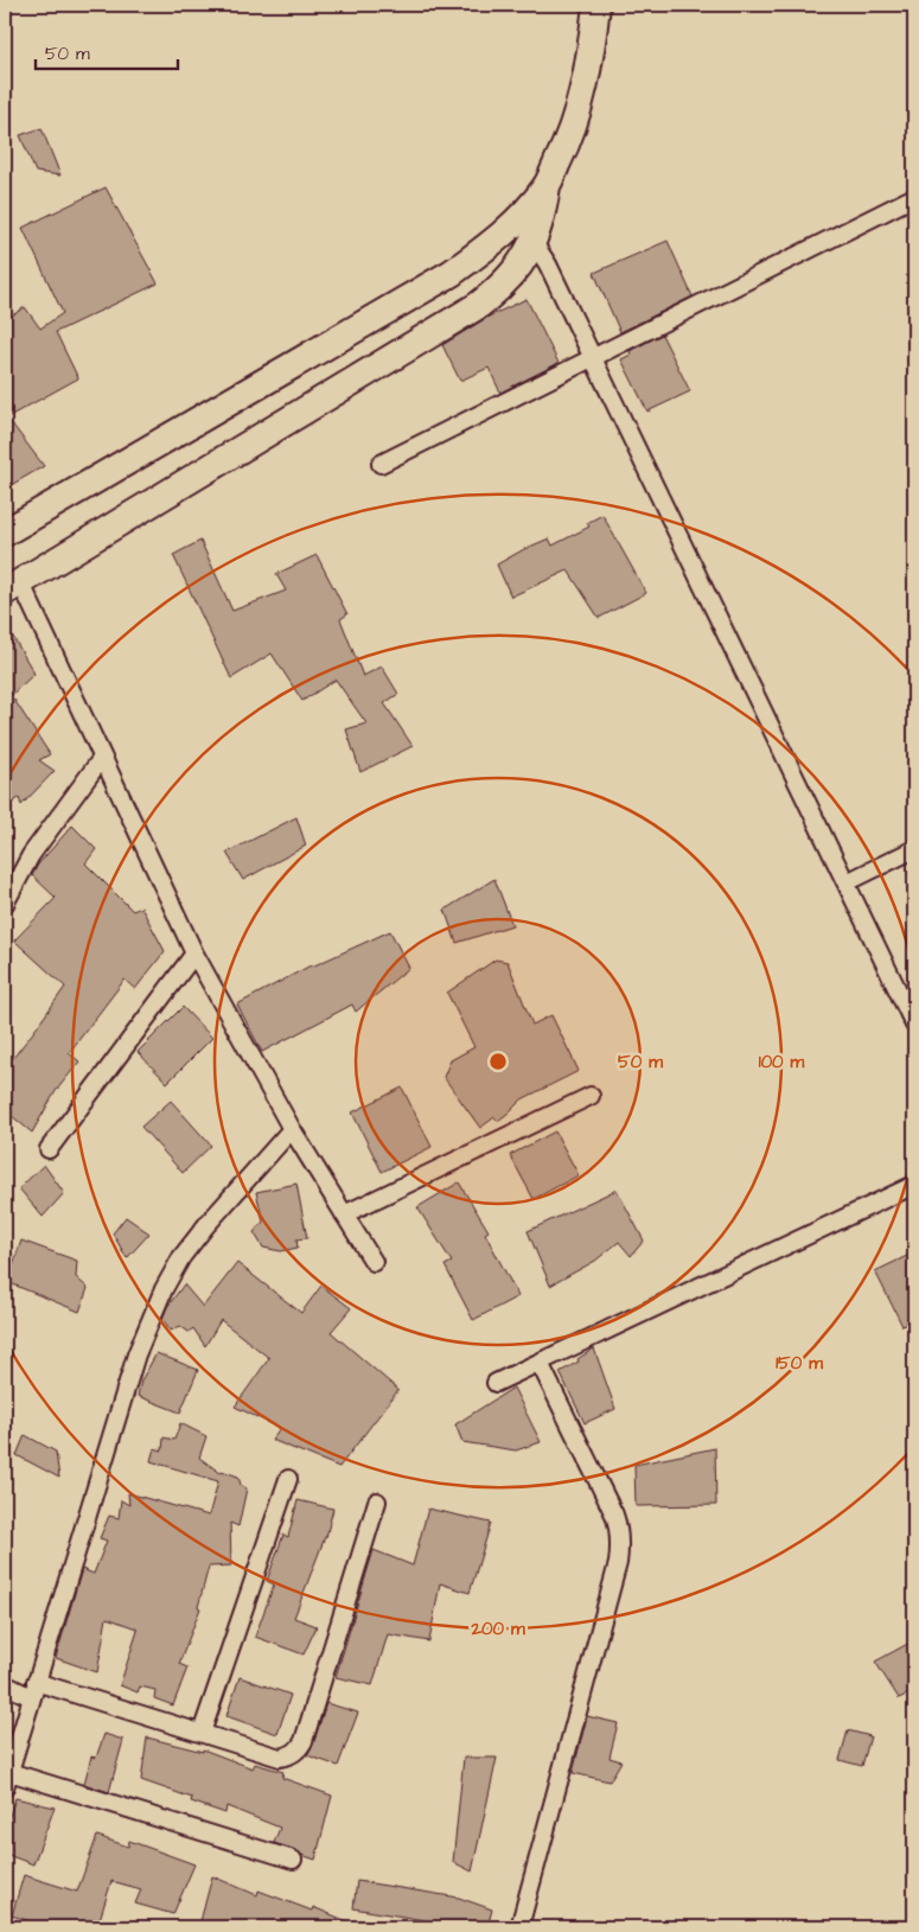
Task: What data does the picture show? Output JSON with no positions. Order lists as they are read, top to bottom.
{
  "scale_bar": "50 m",
  "rings": [
    "50 m",
    "100 m",
    "150 m",
    "200 m"
  ]
}
